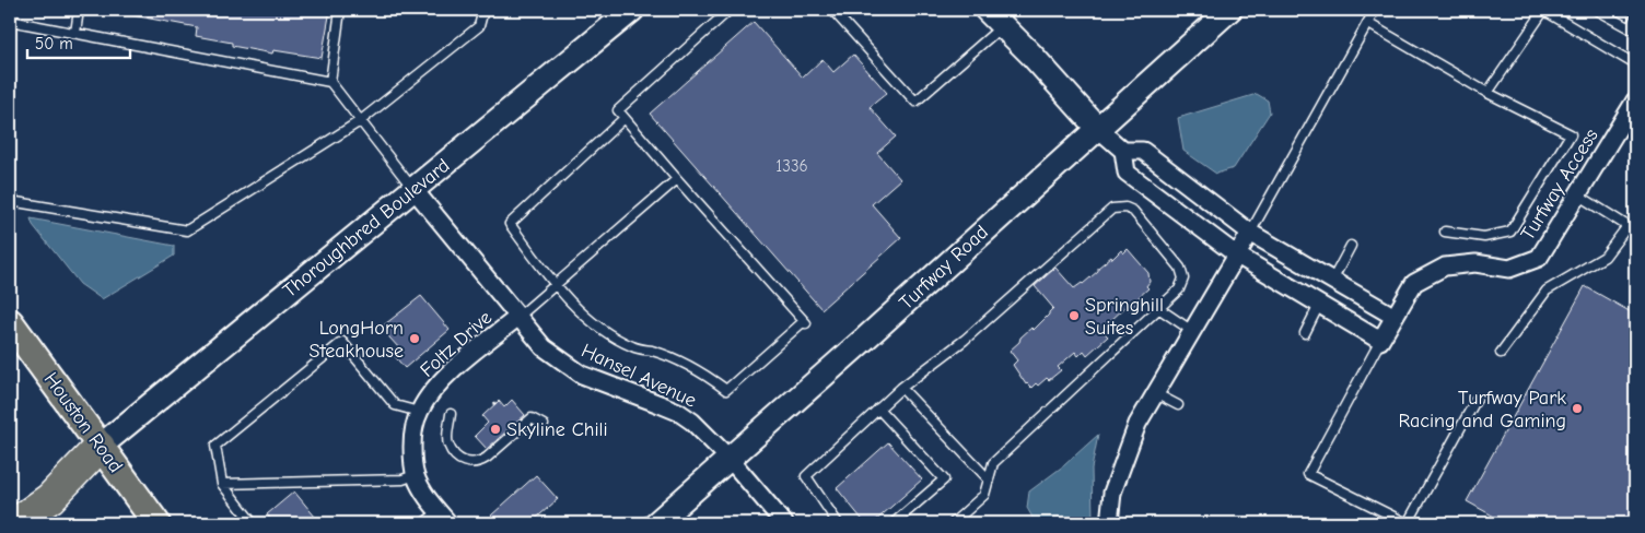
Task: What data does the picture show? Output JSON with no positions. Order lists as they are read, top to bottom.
{
  "streets": {
    "main road": ["Thoroughbred Boulevard", "Turfway Road", "Houston Road"],
    "street": ["Turfway Access", "Foltz Drive", "Hansel Avenue"]
  },
  "crossings": [
    ["Thoroughbred Boulevard", "Hansel Avenue"],
    ["Thoroughbred Boulevard", "Houston Road"],
    ["Turfway Road", "Hansel Avenue"],
    ["Foltz Drive", "Hansel Avenue"]
  ],
  "places": [
    "Springhill Suites",
    "LongHorn Steakhouse",
    "Turfway Park Racing and Gaming",
    "Skyline Chili"
  ],
  "house_numbers": ["1336"],
  "scale_bar": "50 m"
}
